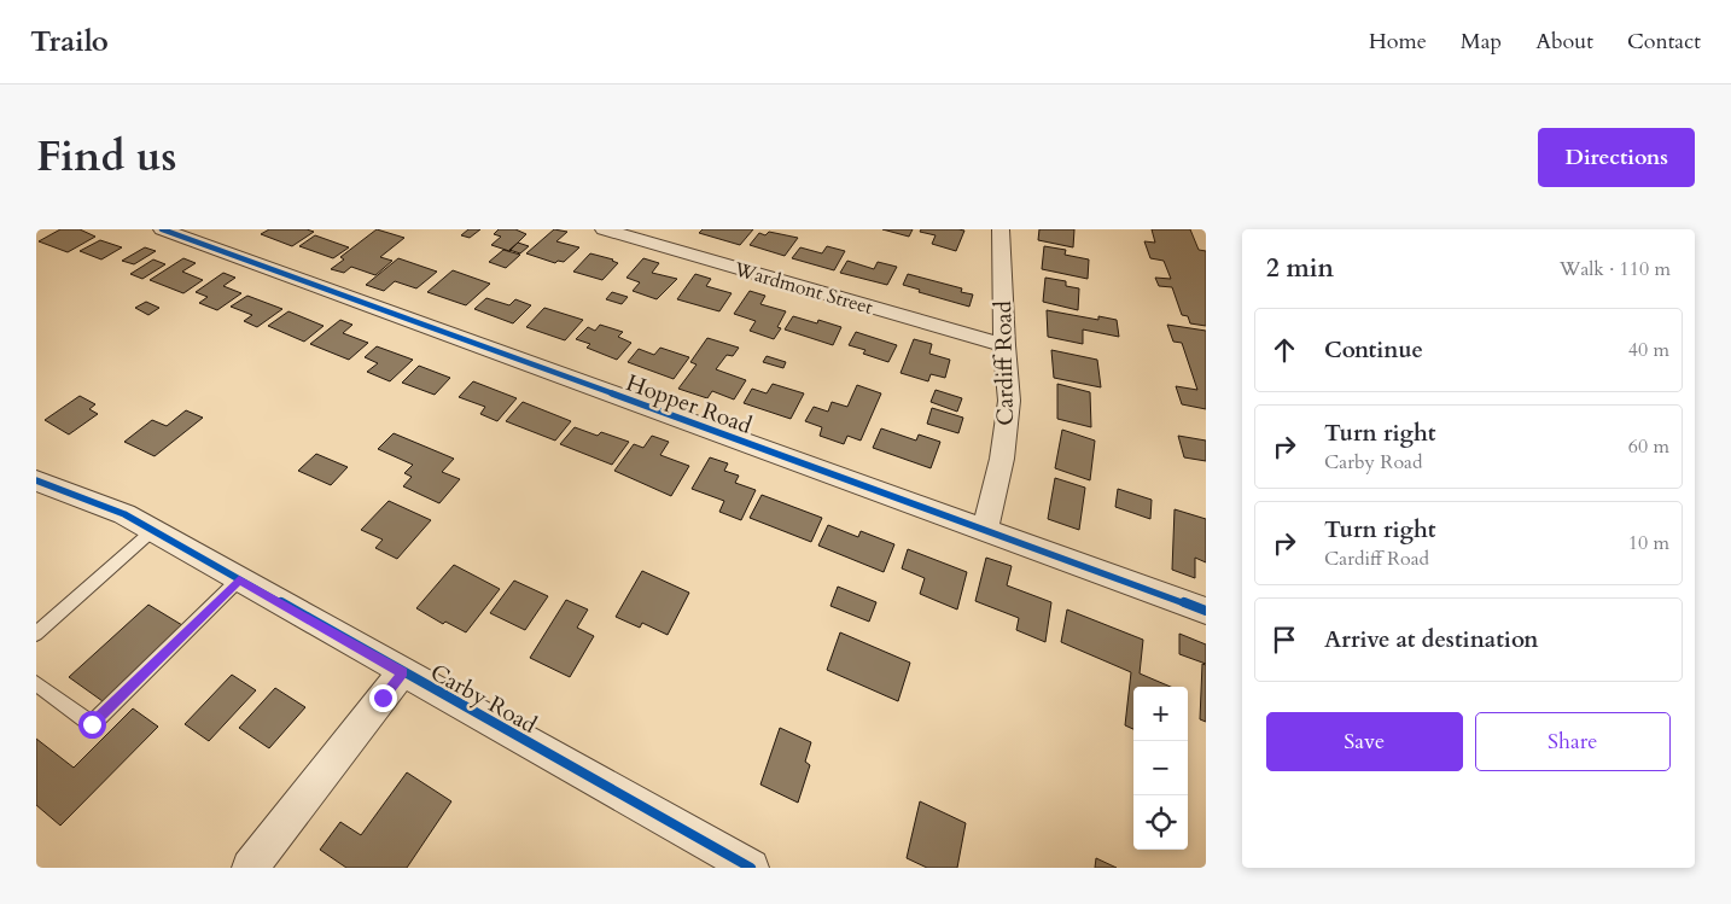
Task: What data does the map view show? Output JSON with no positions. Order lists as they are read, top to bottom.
{
  "streets": {
    "street": [
      "Wardmont Street",
      "Cardiff Road",
      "Hopper Road",
      "Carby Road"
    ]
  },
  "crossings": [
    ["Wardmont Street", "Cardiff Road"],
    ["Cardiff Road", "Hopper Road"]
  ],
  "page": {
    "header": "Trailo",
    "nav": [
      "Home",
      "Map",
      "About",
      "Contact"
    ],
    "title": "Find us",
    "buttons": [
      "Directions",
      ["Save", "Share"]
    ],
    "heading": ["2 min", "Walk · 110 m"],
    "list": [
      ["Continue", "40 m"],
      ["Turn right", "Carby Road", "60 m"],
      ["Turn right", "Cardiff Road", "10 m"],
      "Arrive at destination"
    ],
    "map_buttons": ["+", "−"]
  }
}
